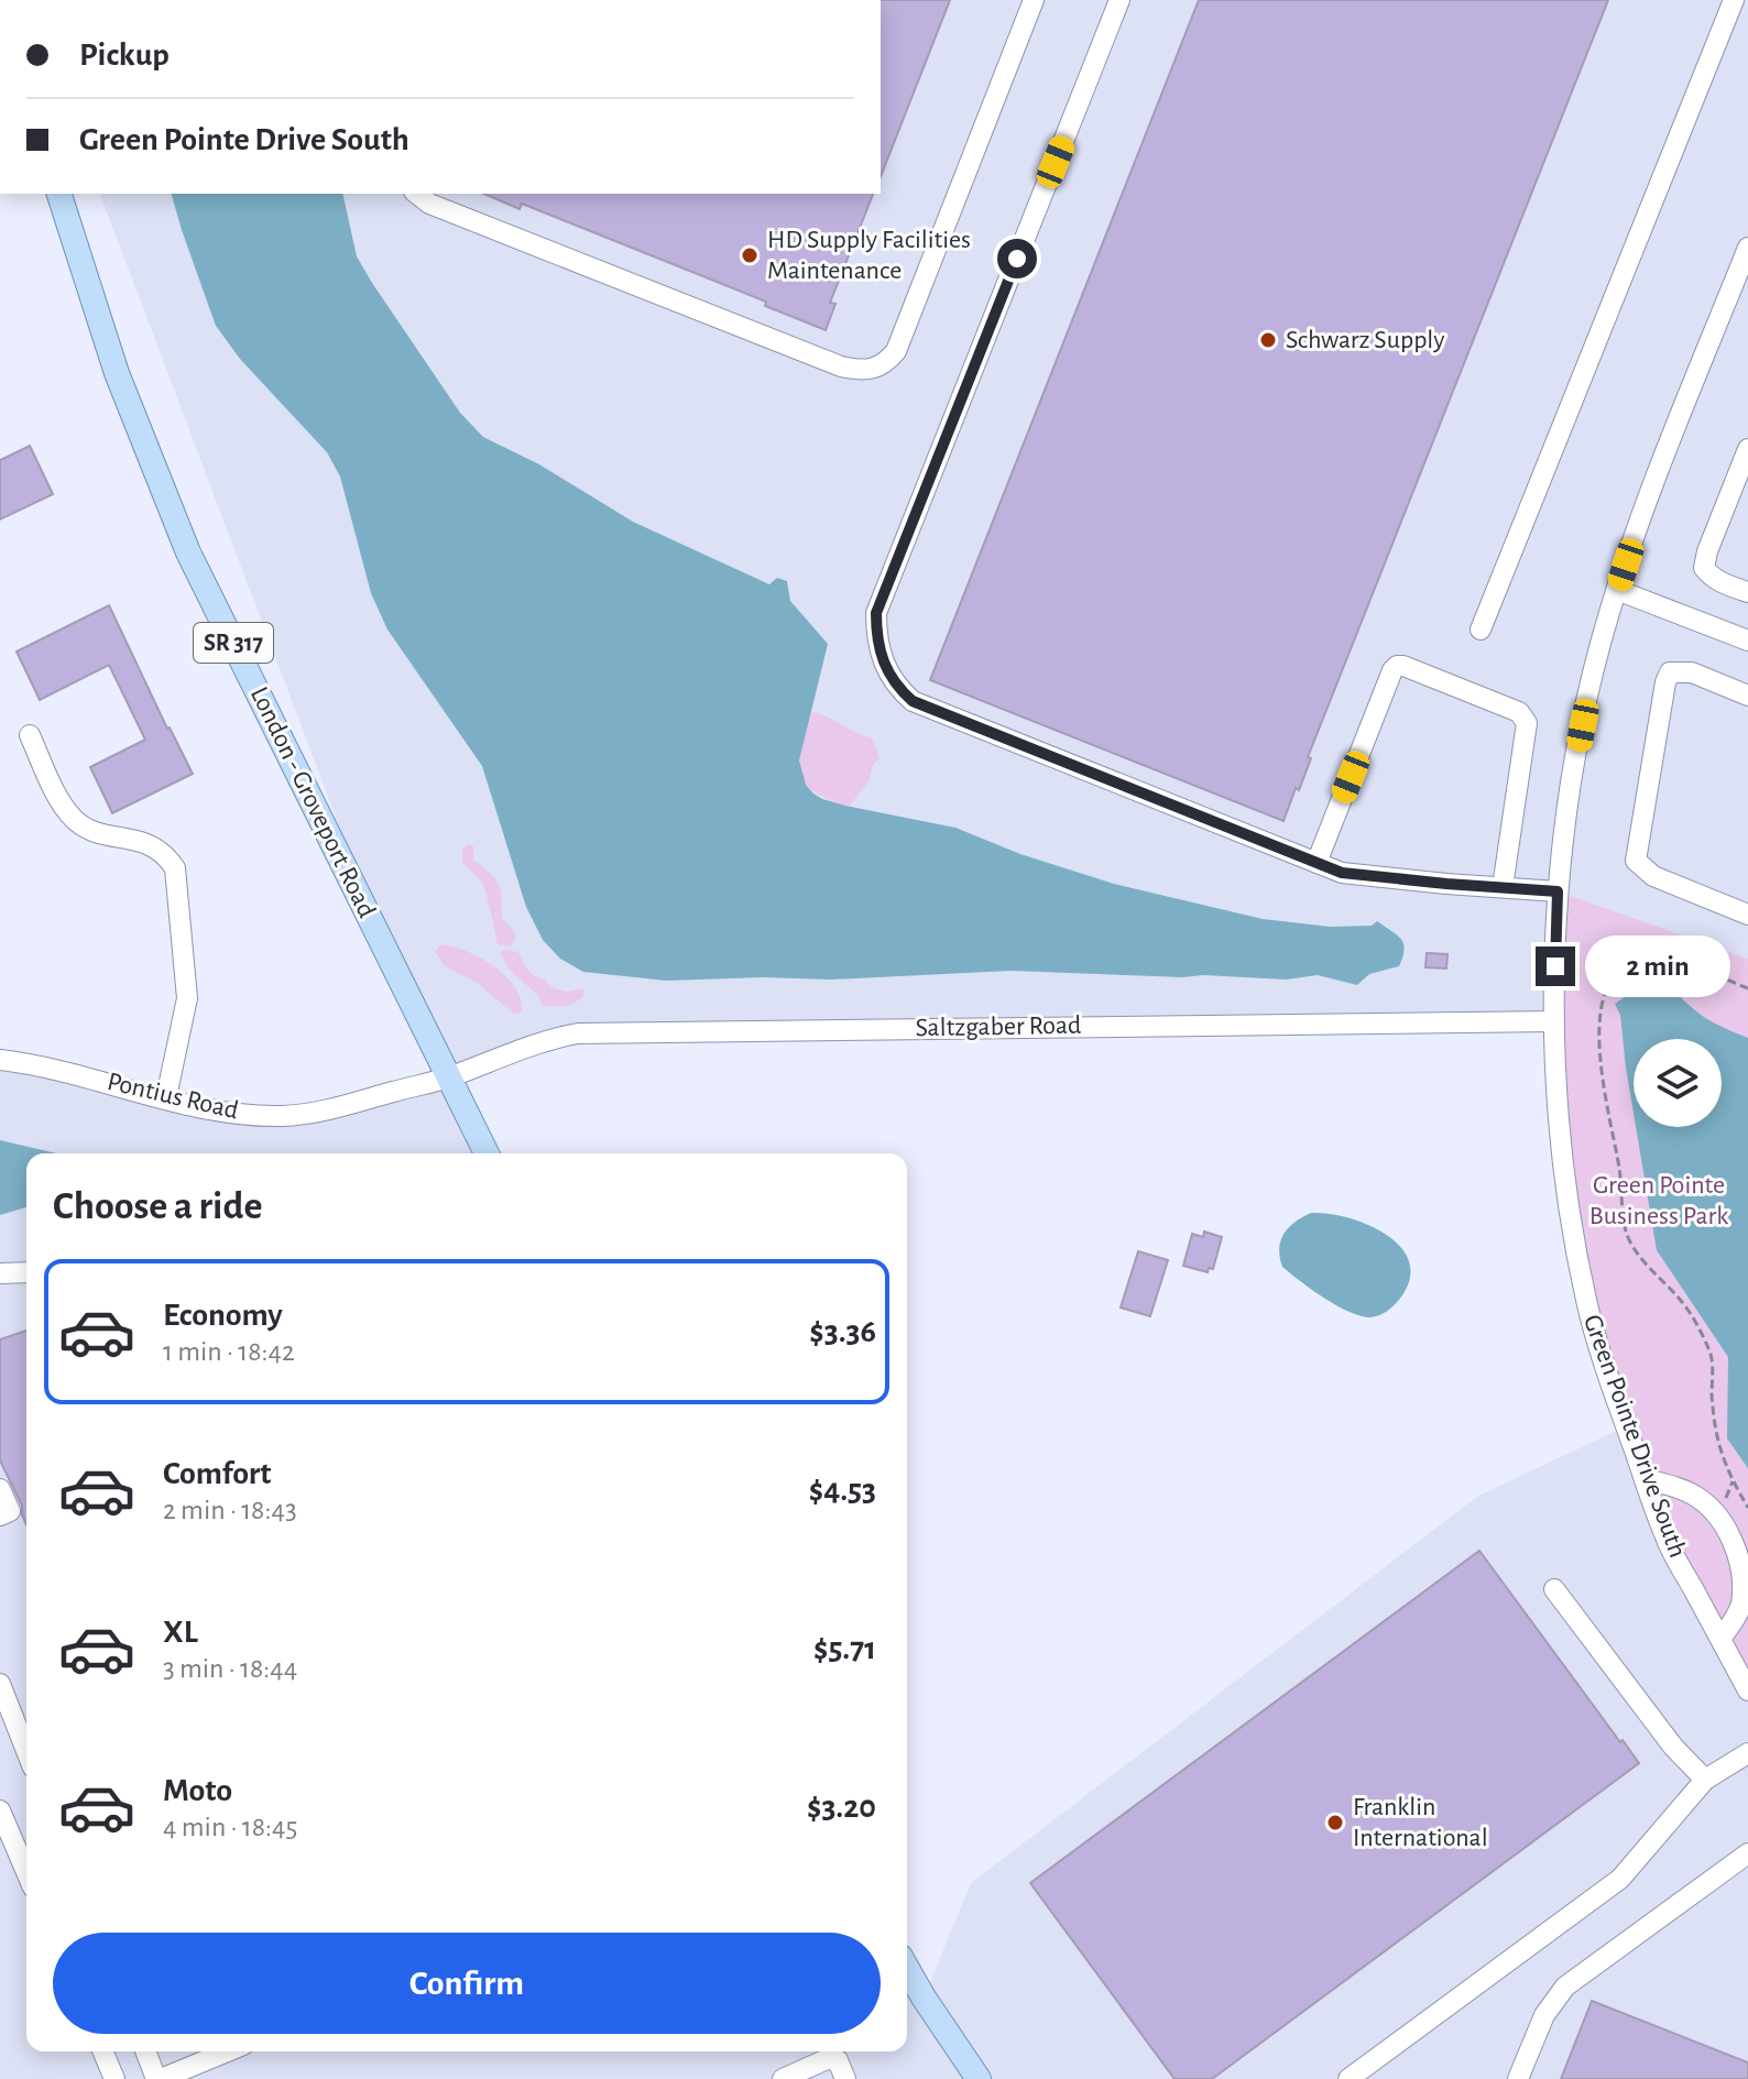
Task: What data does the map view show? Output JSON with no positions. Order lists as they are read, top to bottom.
{
  "streets": {
    "main road": ["SR 317", "London - Groveport Road"],
    "street": ["Saltzgaber Road", "Pontius Road", "Green Pointe Drive South"]
  },
  "crossings": [
    ["London - Groveport Road", "Saltzgaber Road"],
    ["London - Groveport Road", "Pontius Road"],
    ["Saltzgaber Road", "Pontius Road"],
    ["Saltzgaber Road", "Green Pointe Drive South"]
  ],
  "parks": ["Green Pointe Business Park"],
  "places": ["HD Supply Facilities Maintenance", "Schwarz Supply", "Franklin International"],
  "page": {
    "banner": ["Pickup", "Green Pointe Drive South"],
    "bubble": "2 min",
    "heading": "Choose a ride",
    "list": [
      {
        "name": "Economy",
        "note": "1 min · 18:42",
        "value": "$3.36"
      },
      {
        "name": "Comfort",
        "note": "2 min · 18:43",
        "value": "$4.53"
      },
      {
        "name": "XL",
        "note": "3 min · 18:44",
        "value": "$5.71"
      },
      {
        "name": "Moto",
        "note": "4 min · 18:45",
        "value": "$3.20"
      }
    ],
    "buttons": "Confirm"
  }
}
